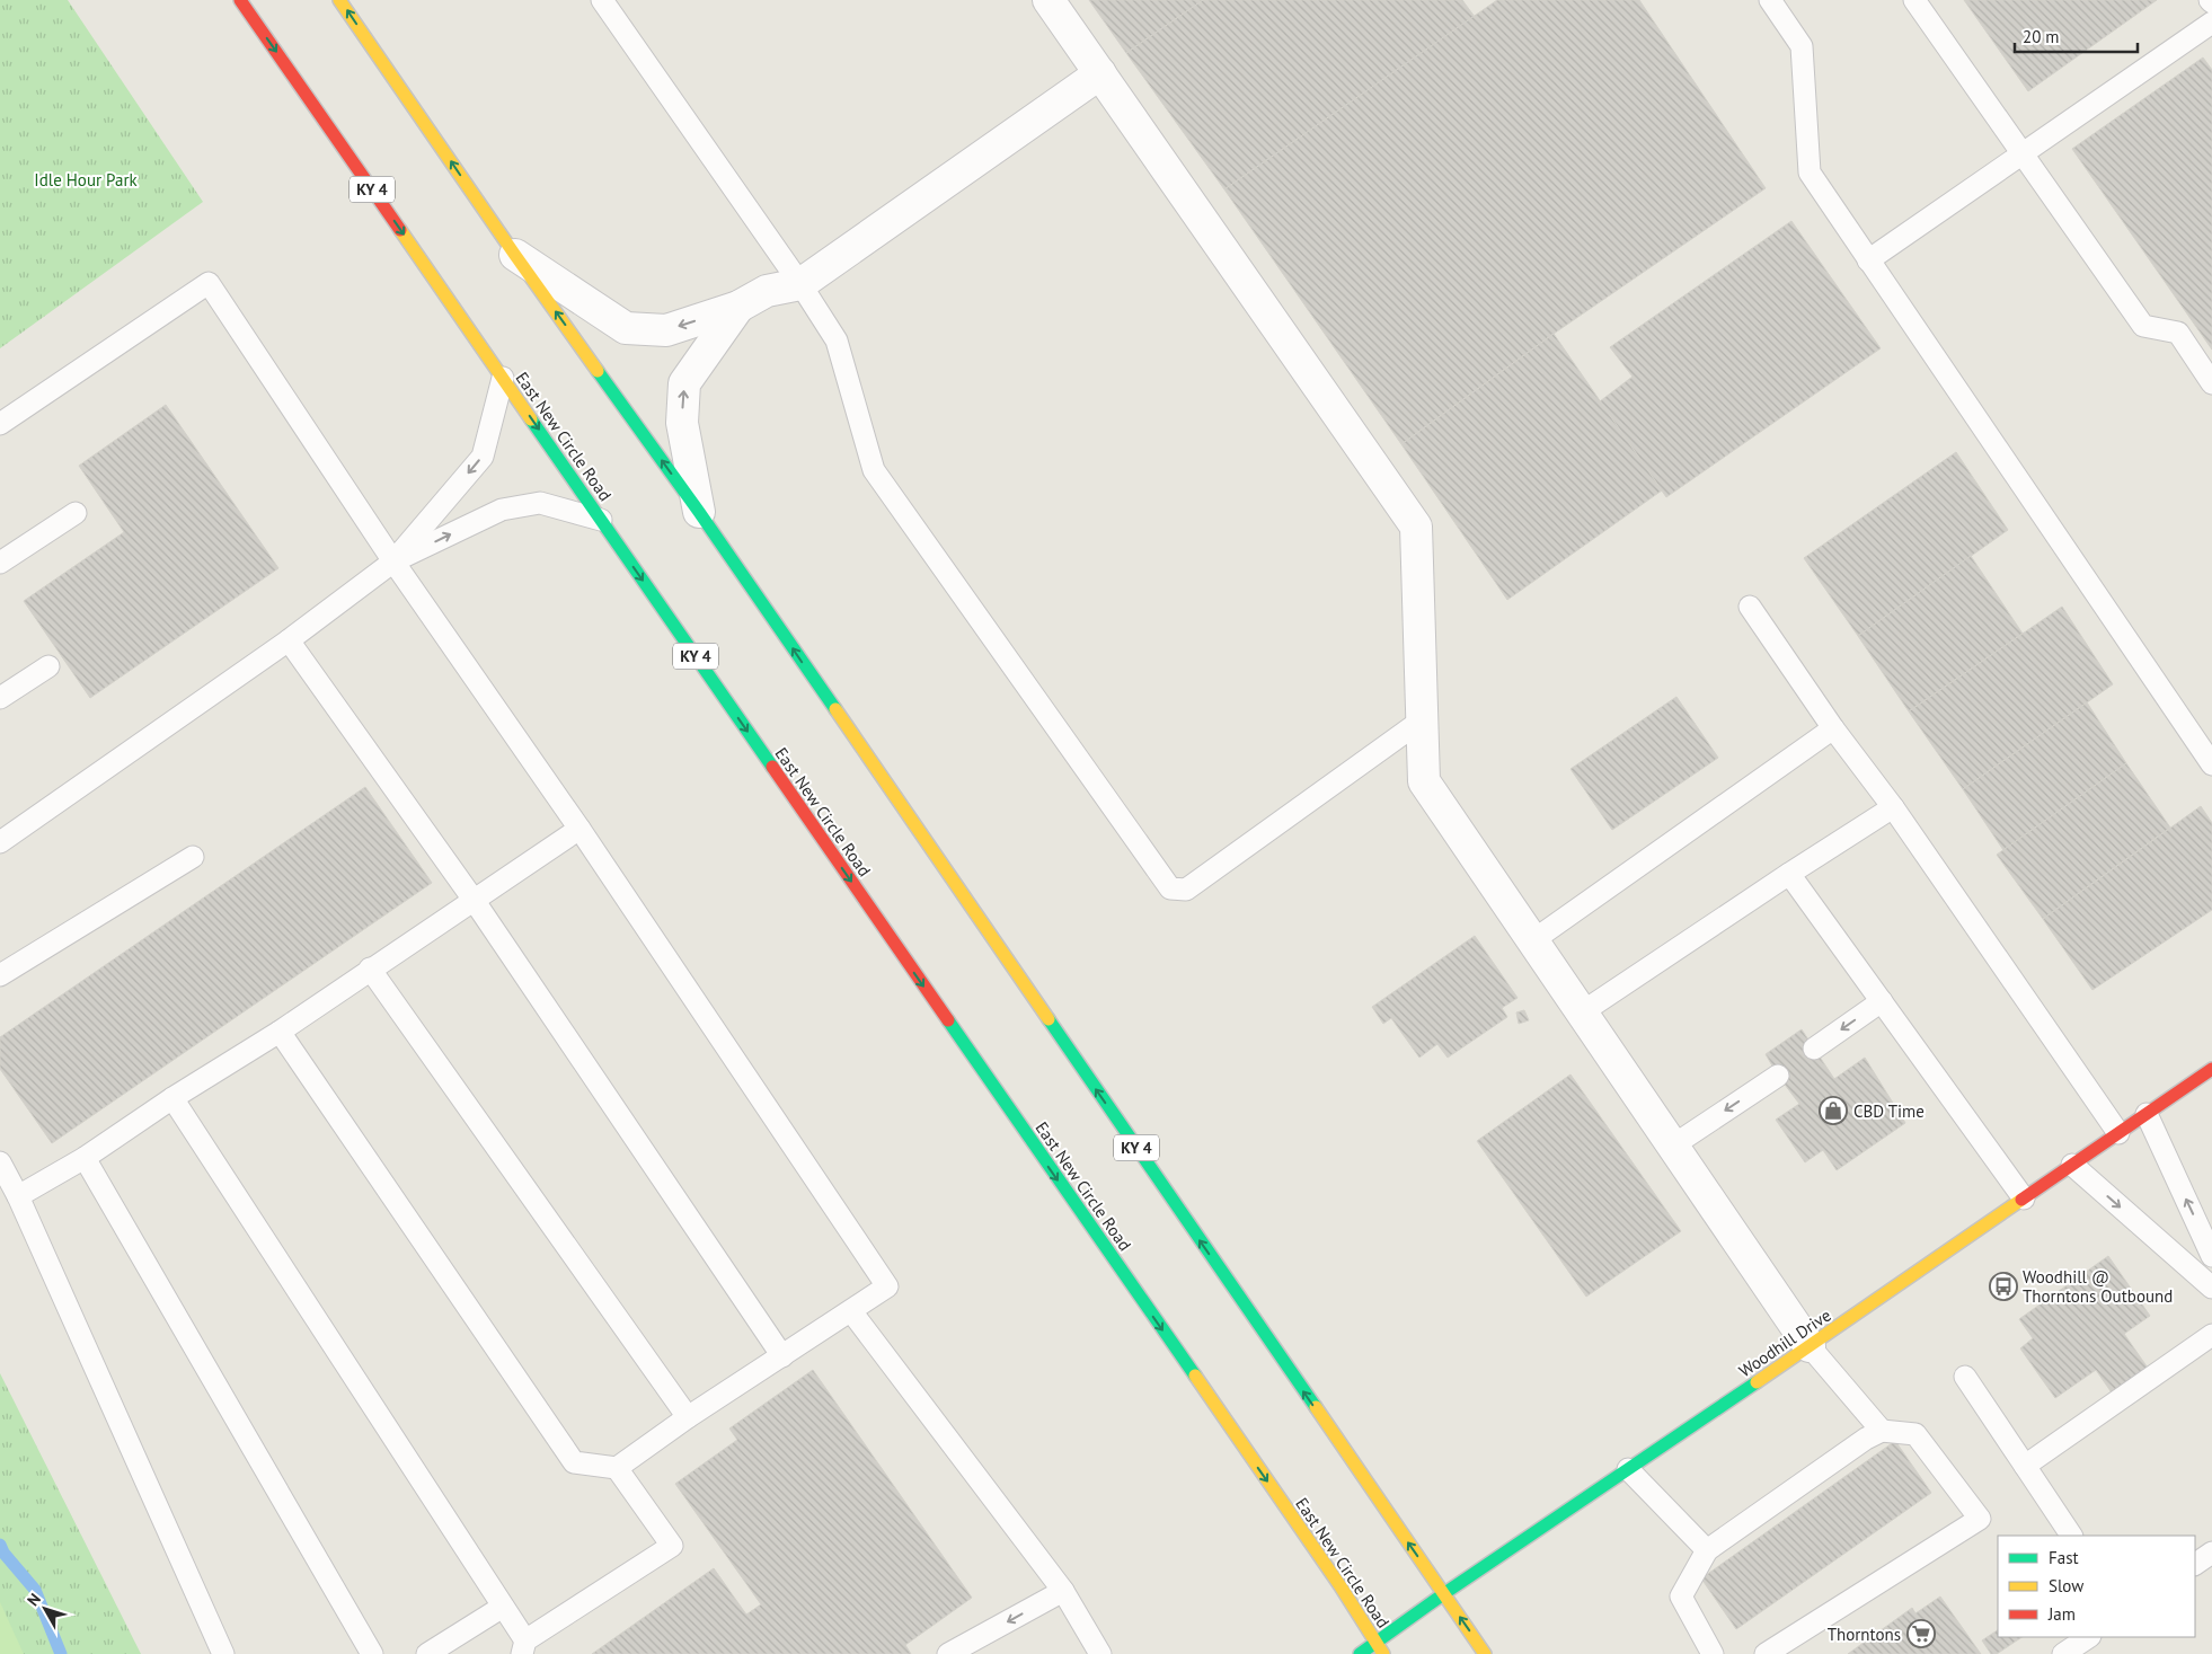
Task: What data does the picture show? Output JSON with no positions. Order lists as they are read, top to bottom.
{
  "streets": {
    "main road": ["KY 4", "East New Circle Road", "Woodhill Drive"]
  },
  "crossings": [
    ["KY 4", "East New Circle Road"],
    ["KY 4", "Woodhill Drive"],
    ["East New Circle Road", "Woodhill Drive"]
  ],
  "parks": ["Idle Hour Park"],
  "places": {
    "shop": ["CBD Time"],
    "bus stop": ["Woodhill @ Thorntons Outbound"],
    "supermarket": ["Thorntons"]
  },
  "legend": ["Fast", "Slow", "Jam"],
  "scale_bar": "20 m",
  "north": "top left"
}
